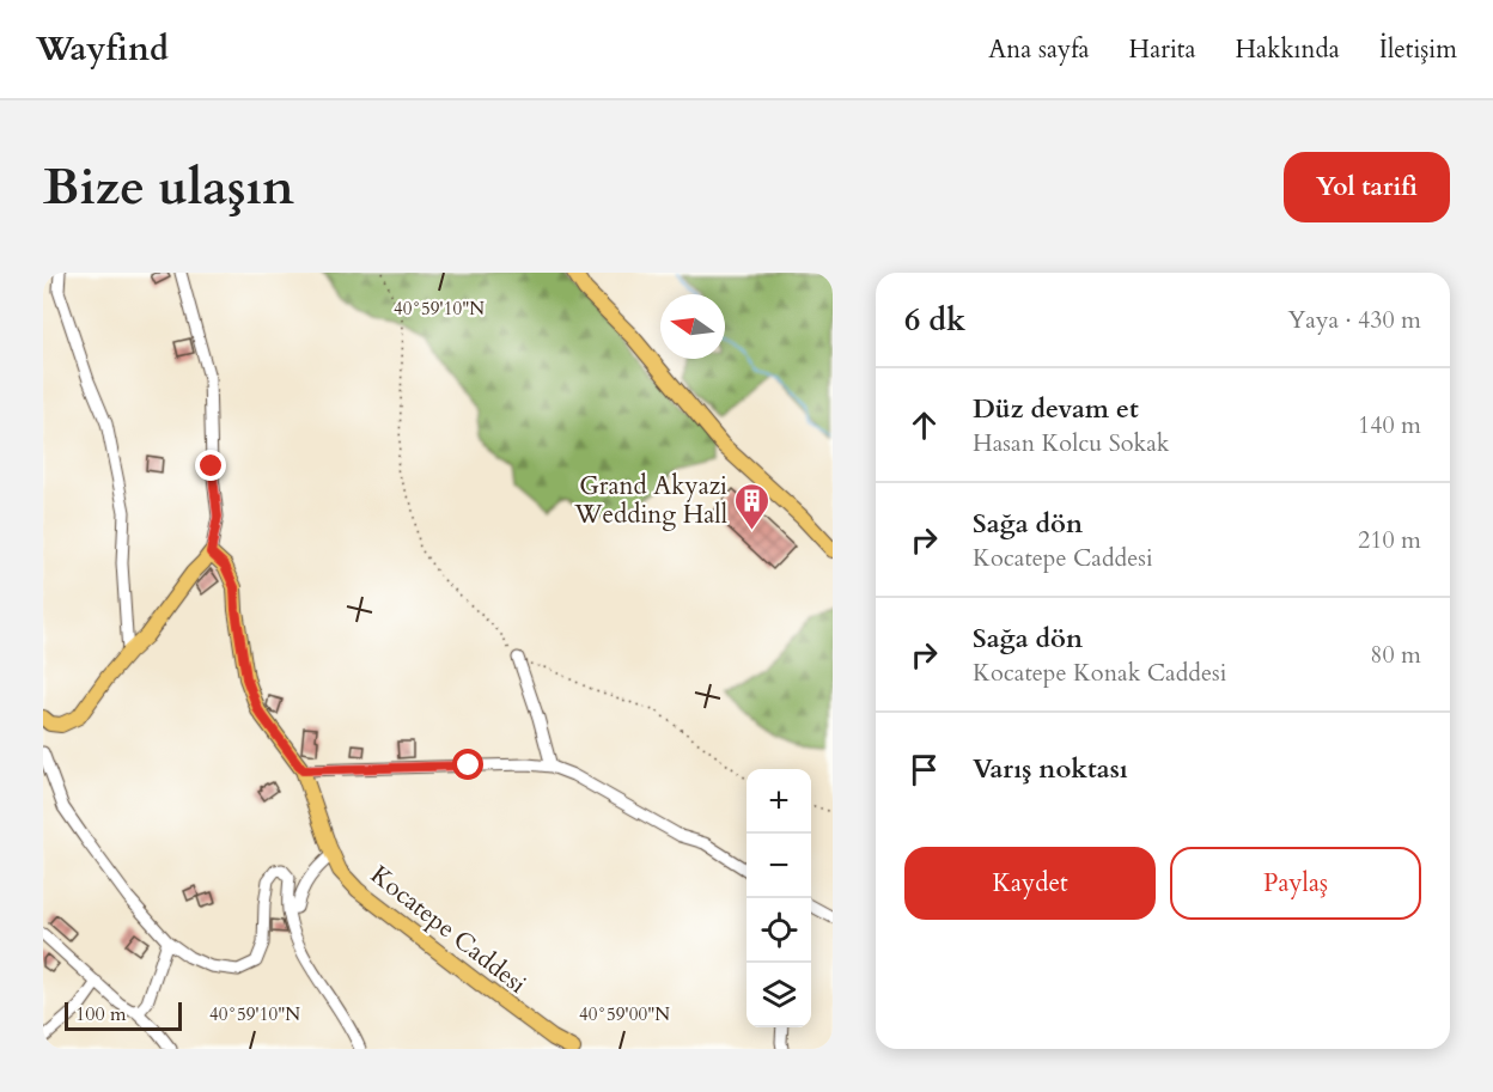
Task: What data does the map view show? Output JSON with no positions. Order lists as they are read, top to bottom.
{
  "streets": {
    "main road": ["Kocatepe Caddesi"]
  },
  "places": {
    "building": ["Grand Akyazi Wedding Hall"]
  },
  "scale_bar": "100 m",
  "north": "left",
  "page": {
    "header": "Wayfind",
    "nav": [
      "Ana sayfa",
      "Harita",
      "Hakkında",
      "İletişim"
    ],
    "buttons": [
      "Yol tarifi",
      ["Kaydet", "Paylaş"]
    ],
    "title": "Bize ulaşın",
    "heading": ["6 dk", "Yaya · 430 m"],
    "list": [
      ["Düz devam et", "Hasan Kolcu Sokak", "140 m"],
      ["Sağa dön", "Kocatepe Caddesi", "210 m"],
      ["Sağa dön", "Kocatepe Konak Caddesi", "80 m"],
      "Varış noktası"
    ],
    "map_buttons": ["+", "−"],
    "scale": "100 m"
  },
  "coordinates": ["40°59'10\"N", "40°59'00\"N"]
}
